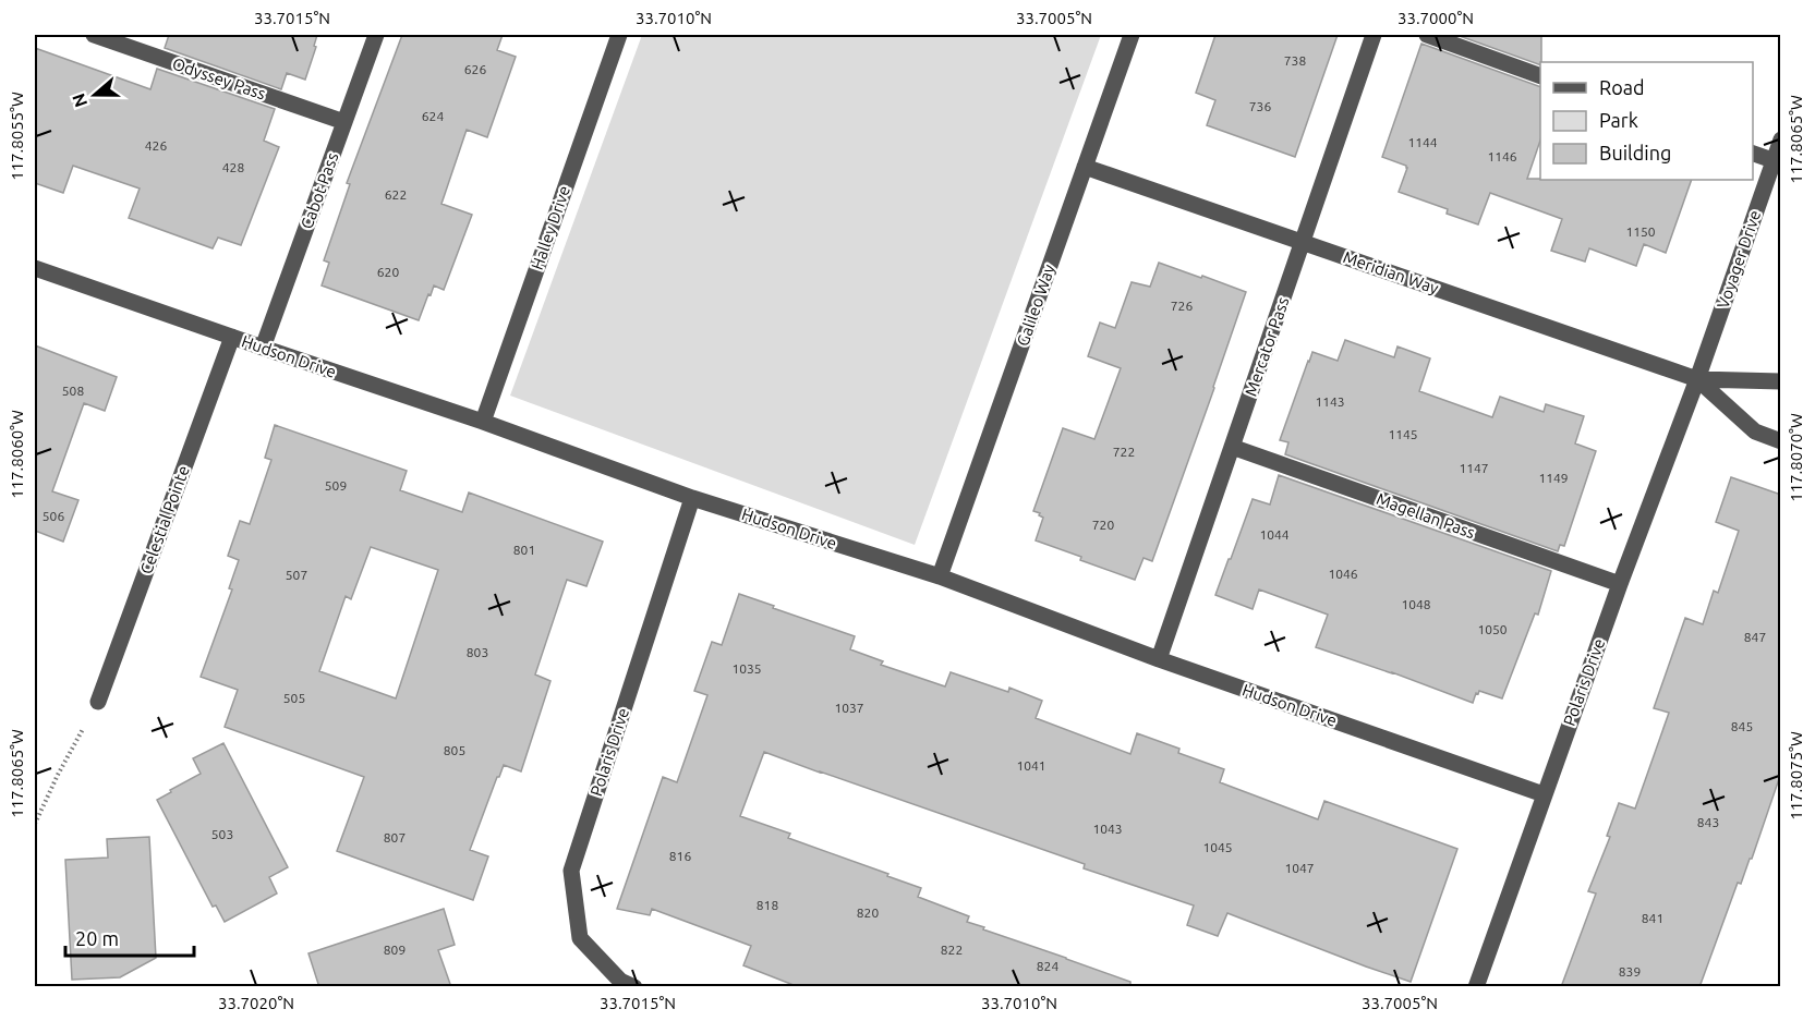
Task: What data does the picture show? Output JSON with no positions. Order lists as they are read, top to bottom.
{
  "streets": {
    "street": [
      "Odyssey Pass",
      "Cabot Pass",
      "Halley Drive",
      "Voyager Drive",
      "Meridian Way",
      "Galileo Way",
      "Mercator Pass",
      "Hudson Drive",
      "Magellan Pass",
      "Celestial Pointe",
      "Polaris Drive"
    ]
  },
  "crossings": [
    ["Odyssey Pass", "Cabot Pass"],
    ["Cabot Pass", "Hudson Drive"],
    ["Halley Drive", "Hudson Drive"],
    ["Voyager Drive", "Meridian Way"],
    ["Voyager Drive", "Polaris Drive"],
    ["Meridian Way", "Galileo Way"],
    ["Meridian Way", "Mercator Pass"],
    ["Meridian Way", "Polaris Drive"],
    ["Galileo Way", "Hudson Drive"],
    ["Mercator Pass", "Hudson Drive"],
    ["Mercator Pass", "Magellan Pass"],
    ["Hudson Drive", "Celestial Pointe"],
    ["Hudson Drive", "Polaris Drive"],
    ["Magellan Pass", "Polaris Drive"]
  ],
  "house_numbers": [
    "738",
    "626",
    "736",
    "624",
    "1144",
    "426",
    "1146",
    "428",
    "622",
    "1150",
    "620",
    "726",
    "508",
    "1143",
    "1145",
    "722",
    "1147",
    "1149",
    "509",
    "506",
    "720",
    "1044",
    "801",
    "1046",
    "507",
    "1048",
    "1050",
    "847",
    "803",
    "1035",
    "505",
    "1037",
    "845",
    "805",
    "1041",
    "843",
    "1043",
    "503",
    "807",
    "1045",
    "816",
    "1047",
    "818",
    "820",
    "841",
    "809",
    "822",
    "824",
    "839"
  ],
  "legend": ["Road", "Park", "Building"],
  "scale_bar": "20 m",
  "north": "left",
  "coordinates": [
    "33.7015°N",
    "33.7010°N",
    "33.7005°N",
    "33.7000°N",
    "117.8055°W",
    "117.8065°W",
    "117.8060°W",
    "117.8070°W",
    "117.8075°W",
    "33.7020°N"
  ]
}
